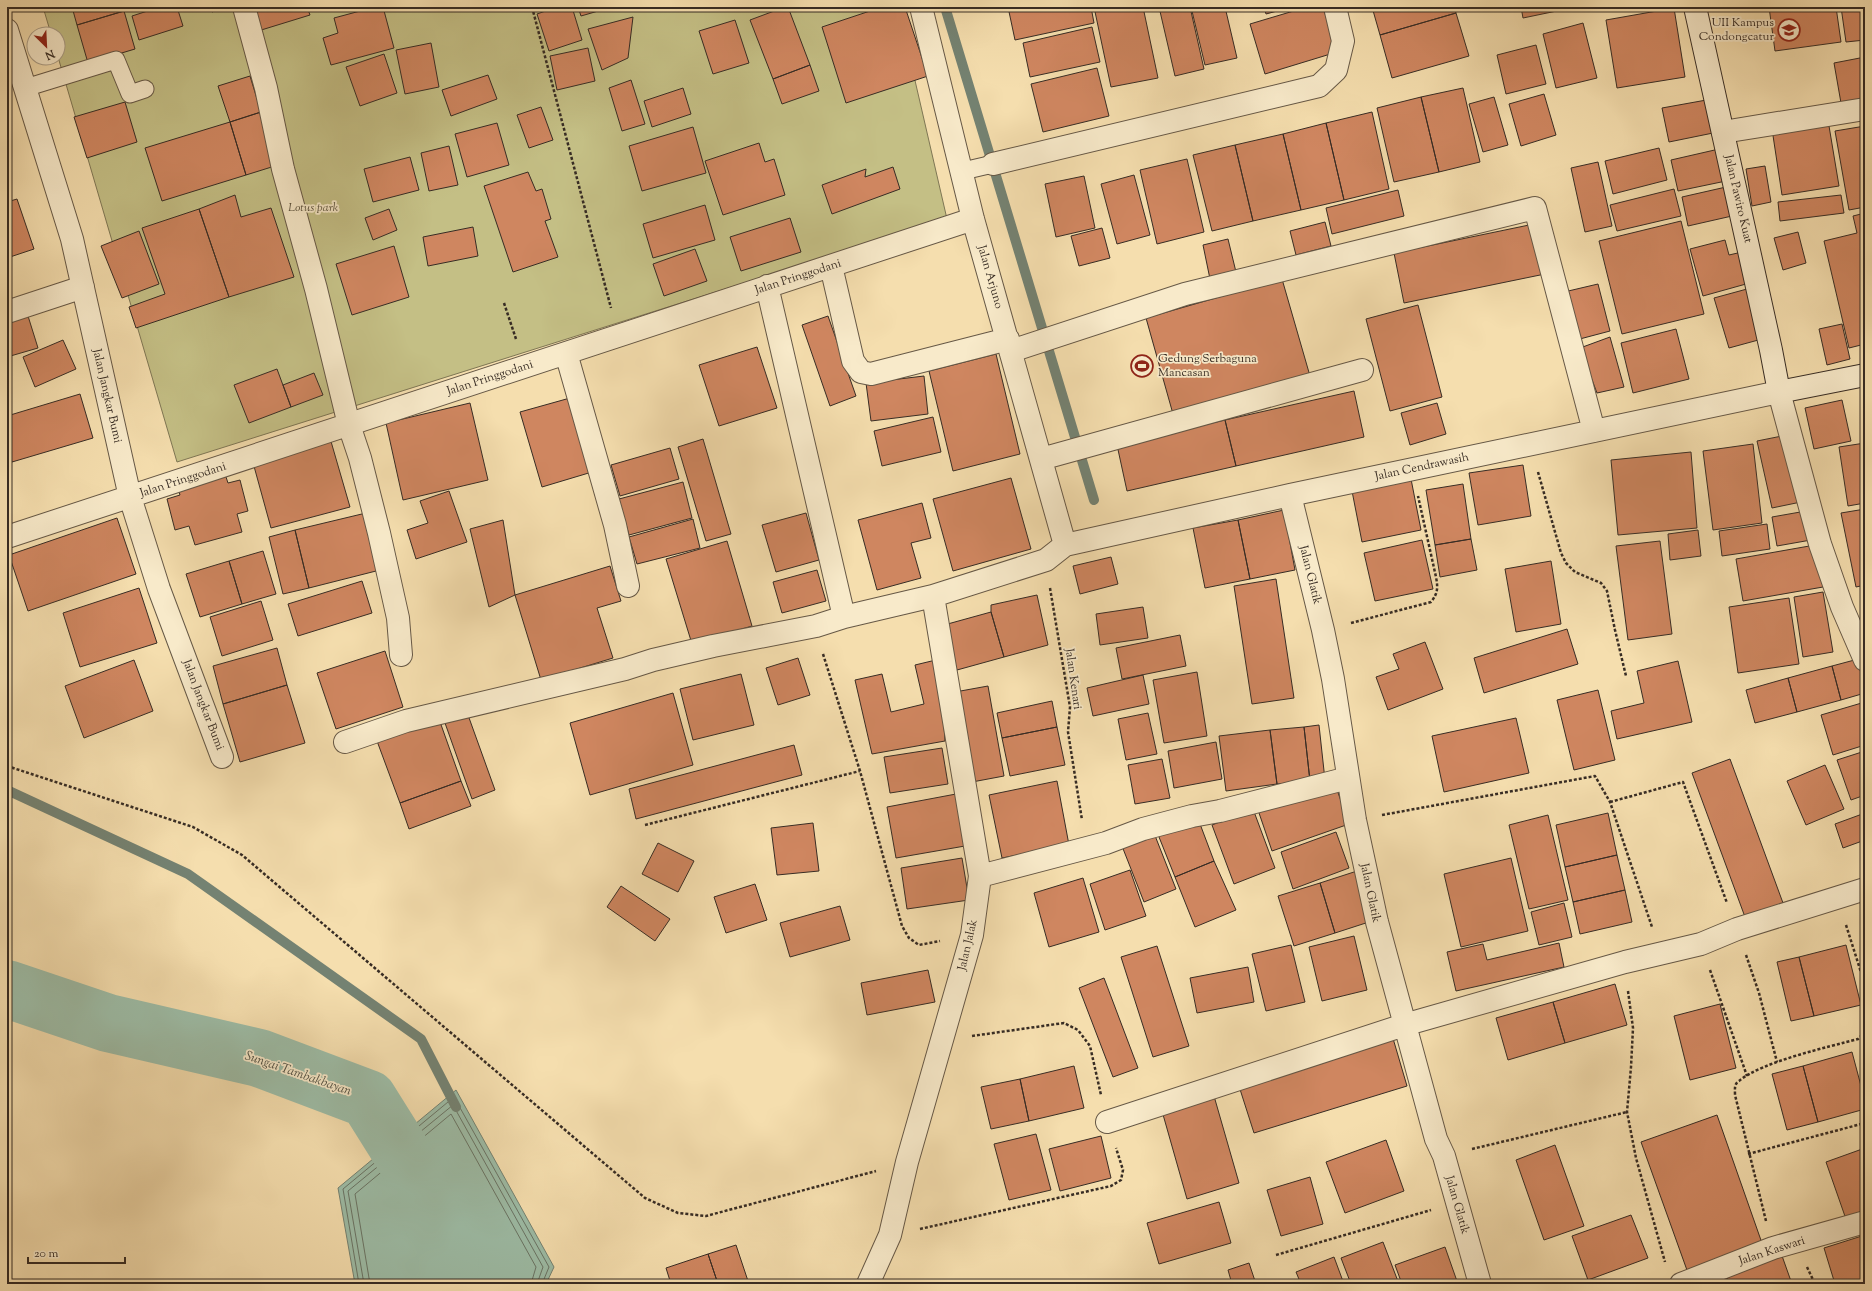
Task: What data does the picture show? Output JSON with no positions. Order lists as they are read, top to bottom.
{
  "streets": {
    "street": [
      "Jalan Pawiro Kuat",
      "Jalan Pringgodani",
      "Jalan Arjuno",
      "Jalan Jangkar Bumi",
      "Jalan Cendrawasih",
      "Jalan Glatik",
      "Jalan Jalak",
      "Jalan Kaswari"
    ],
    "path": ["Jalan Kenari"]
  },
  "crossings": [
    ["Jalan Pawiro Kuat", "Jalan Cendrawasih"],
    ["Jalan Pringgodani", "Jalan Arjuno"],
    ["Jalan Pringgodani", "Jalan Jangkar Bumi"],
    ["Jalan Arjuno", "Jalan Cendrawasih"],
    ["Jalan Cendrawasih", "Jalan Glatik"]
  ],
  "water": ["Sungai Tambakbayan"],
  "parks": ["Lotus park"],
  "places": {
    "school or university": ["UII Kampus Condongcatur"],
    "sports": ["Gedung Serbaguna Mancasan"]
  },
  "scale_bar": "20 m",
  "north": "bottom right"
}
